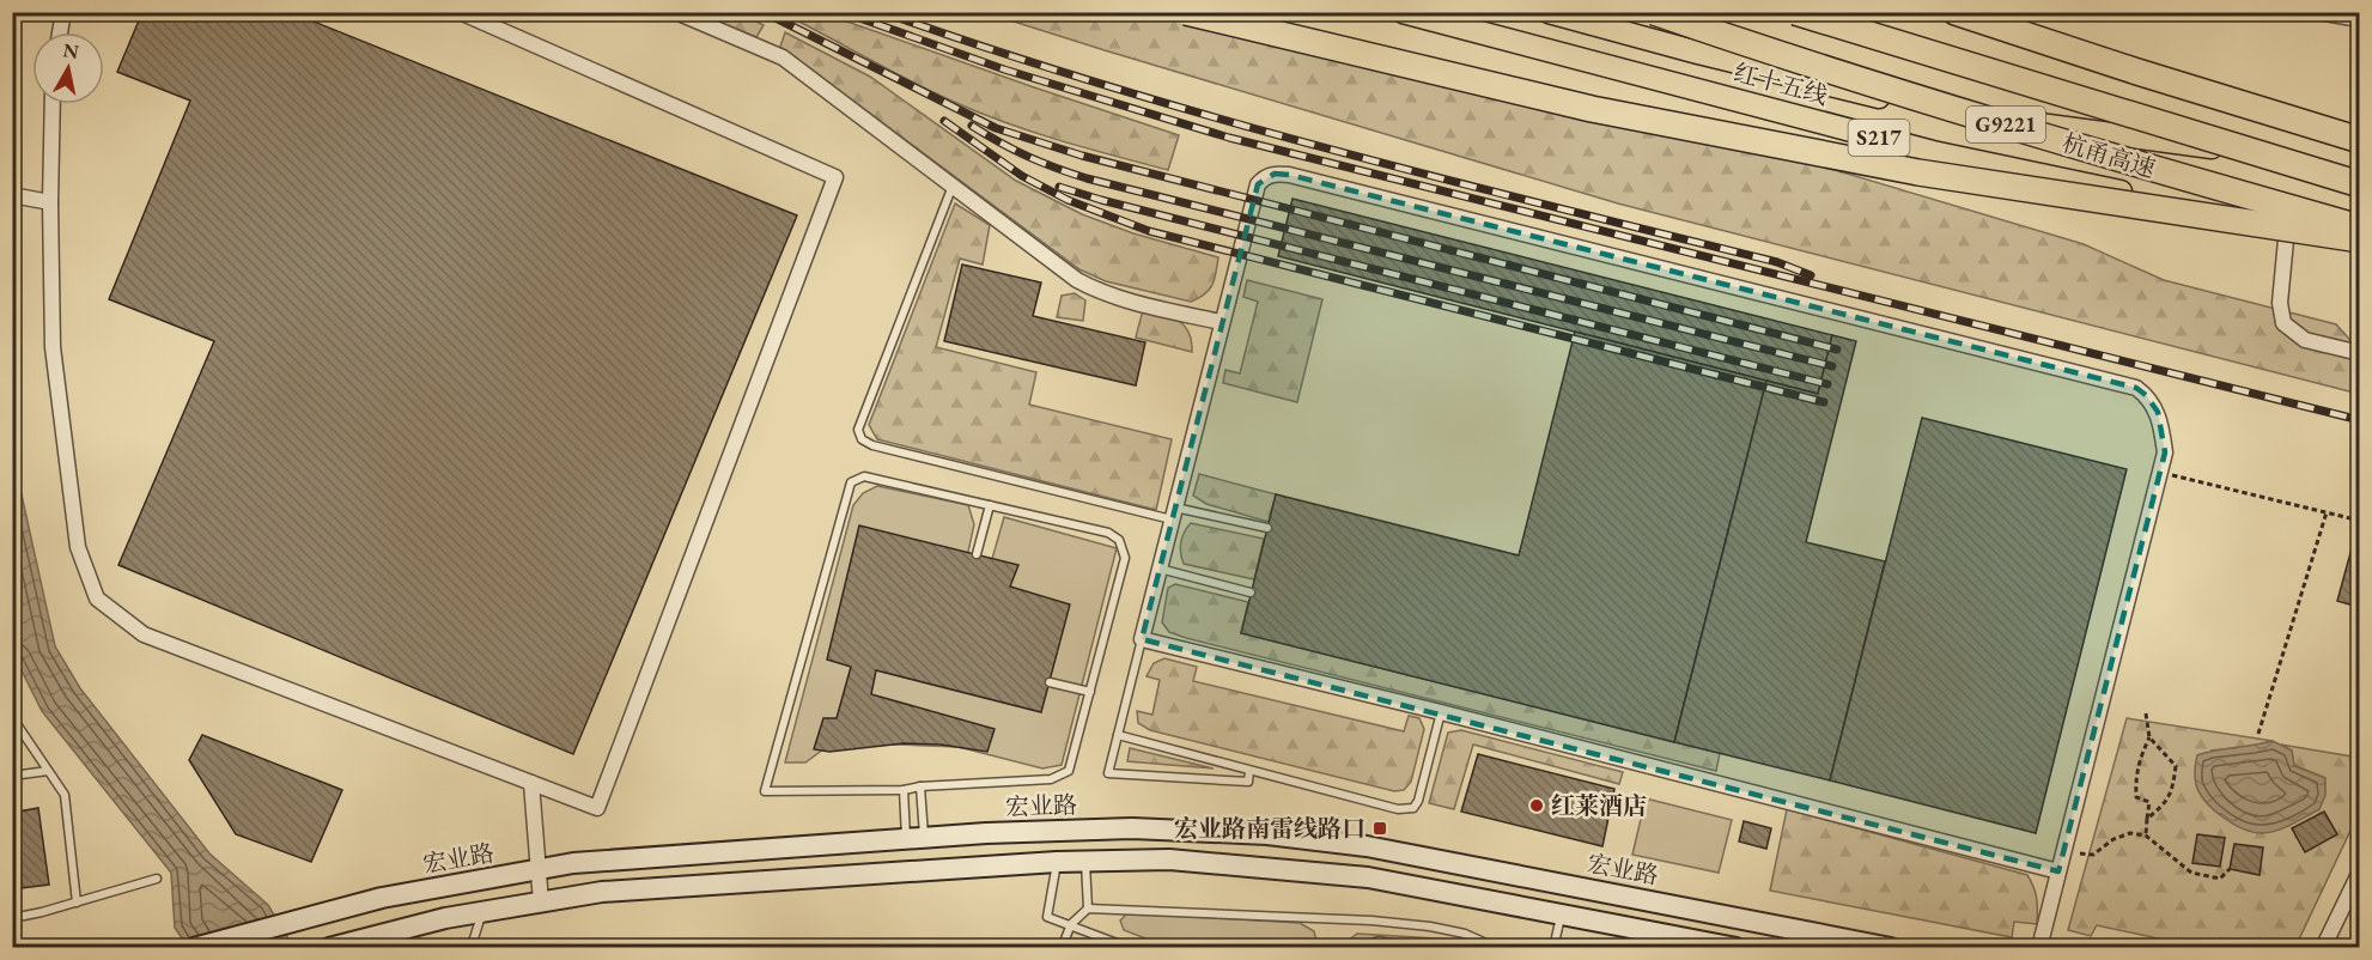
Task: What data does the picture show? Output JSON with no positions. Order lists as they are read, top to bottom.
{
  "streets": {
    "highway": ["G9221", "杭甬高速"],
    "main road": ["红十五线", "S217"],
    "street": ["宏业路"]
  },
  "places": {
    "other": ["红莱酒店"],
    "transit": ["宏业路南雷线路口"]
  },
  "north": "top"
}
